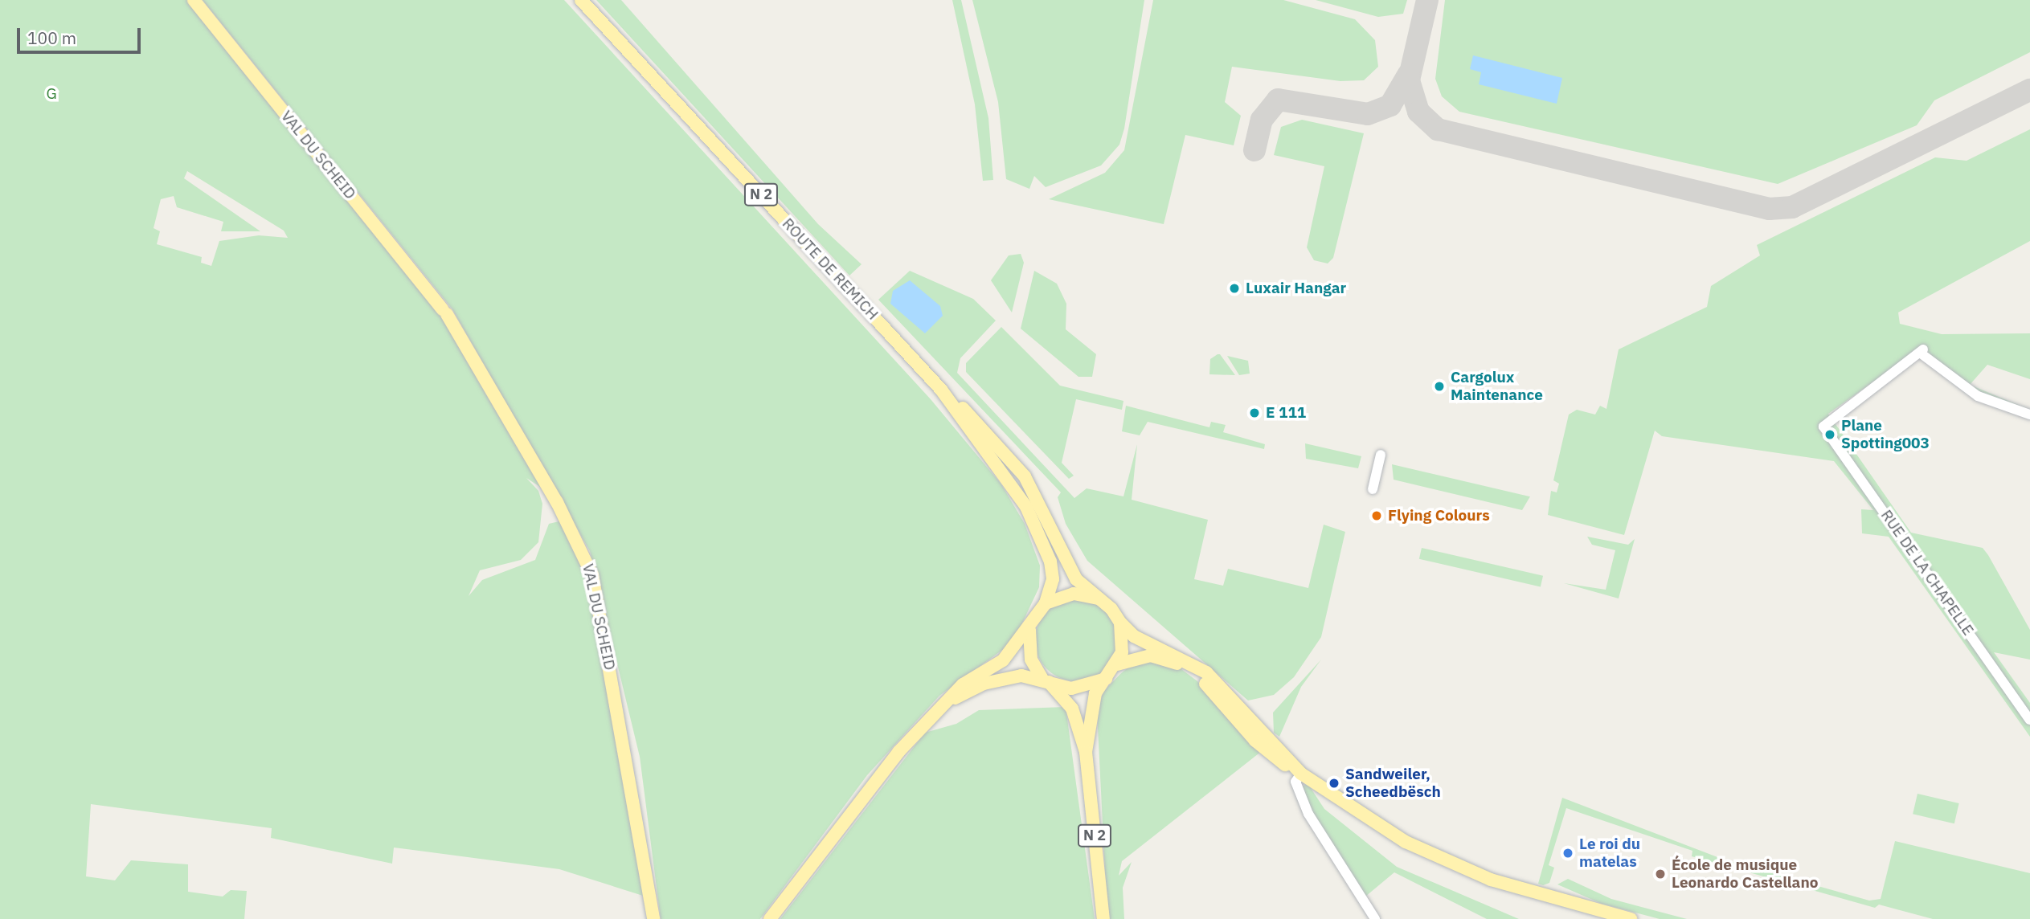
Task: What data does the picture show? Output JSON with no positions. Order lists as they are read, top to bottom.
{
  "streets": {
    "main road": ["VAL DU SCHEID", "N 2", "ROUTE DE REMICH"],
    "street": ["RUE DE LA CHAPELLE"]
  },
  "crossings": [
    ["N 2", "ROUTE DE REMICH"]
  ],
  "parks": ["G"],
  "places": [
    "Luxair Hangar",
    "Cargolux Maintenance",
    "E 111",
    "Plane Spotting003",
    "Flying Colours",
    "Sandweiler, Scheedbësch",
    "Le roi du matelas",
    "École de musique Leonardo Castellano"
  ],
  "scale_bar": "100 m"
}
